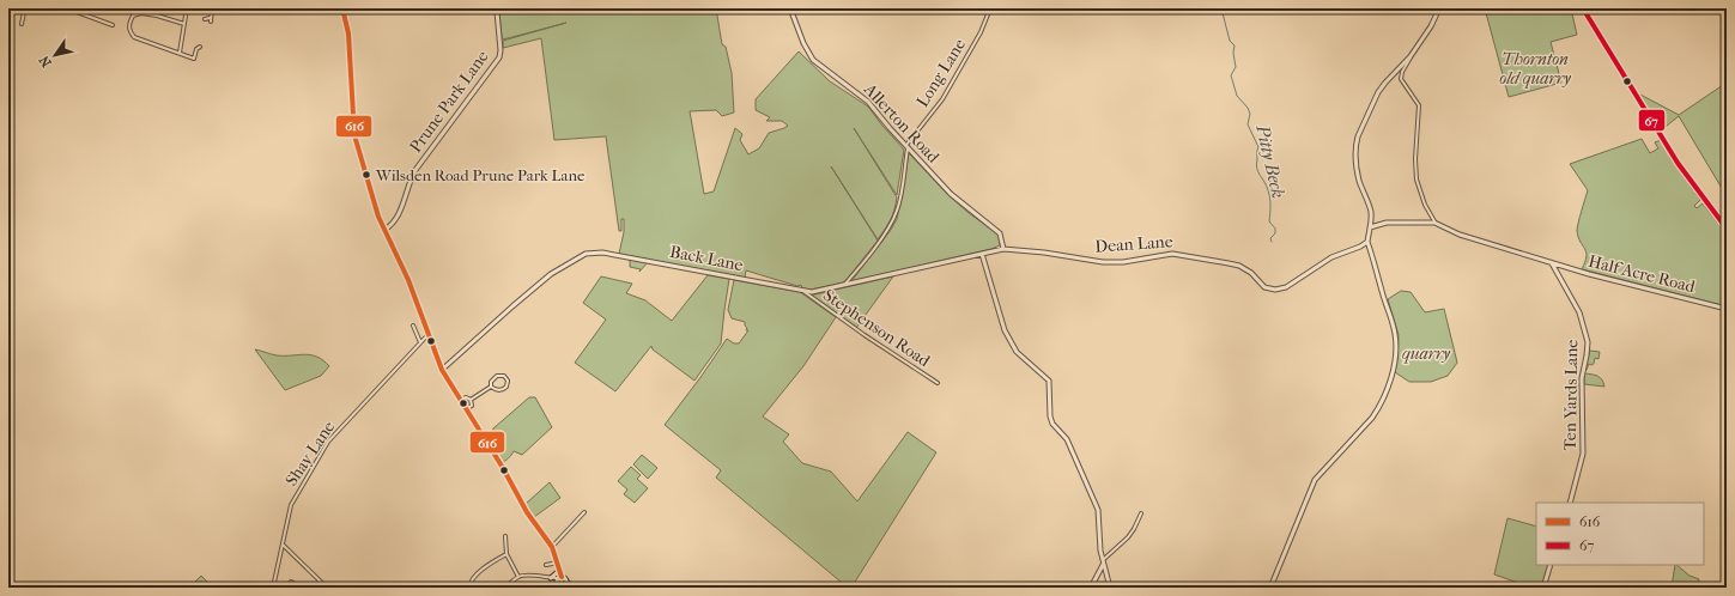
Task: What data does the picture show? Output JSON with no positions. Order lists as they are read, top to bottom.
{
  "streets": {
    "street": [
      "Long Lane",
      "Prune Park Lane",
      "Allerton Road",
      "Dean Lane",
      "Back Lane",
      "Half Acre Road",
      "Stephenson Road",
      "Ten Yards Lane",
      "Shay Lane"
    ]
  },
  "crossings": [
    ["Long Lane", "Allerton Road"],
    ["Allerton Road", "Dean Lane"],
    ["Allerton Road", "Back Lane"],
    ["Dean Lane", "Back Lane"],
    ["Back Lane", "Stephenson Road"],
    ["Half Acre Road", "Ten Yards Lane"]
  ],
  "water": ["Pitty Beck"],
  "parks": ["Thornton old quarry", "quarry"],
  "places": ["Wilsden Road Prune Park Lane"],
  "lines": ["transit line 616", "transit line 67"],
  "legend": ["616", "67"],
  "north": "bottom left"
}
